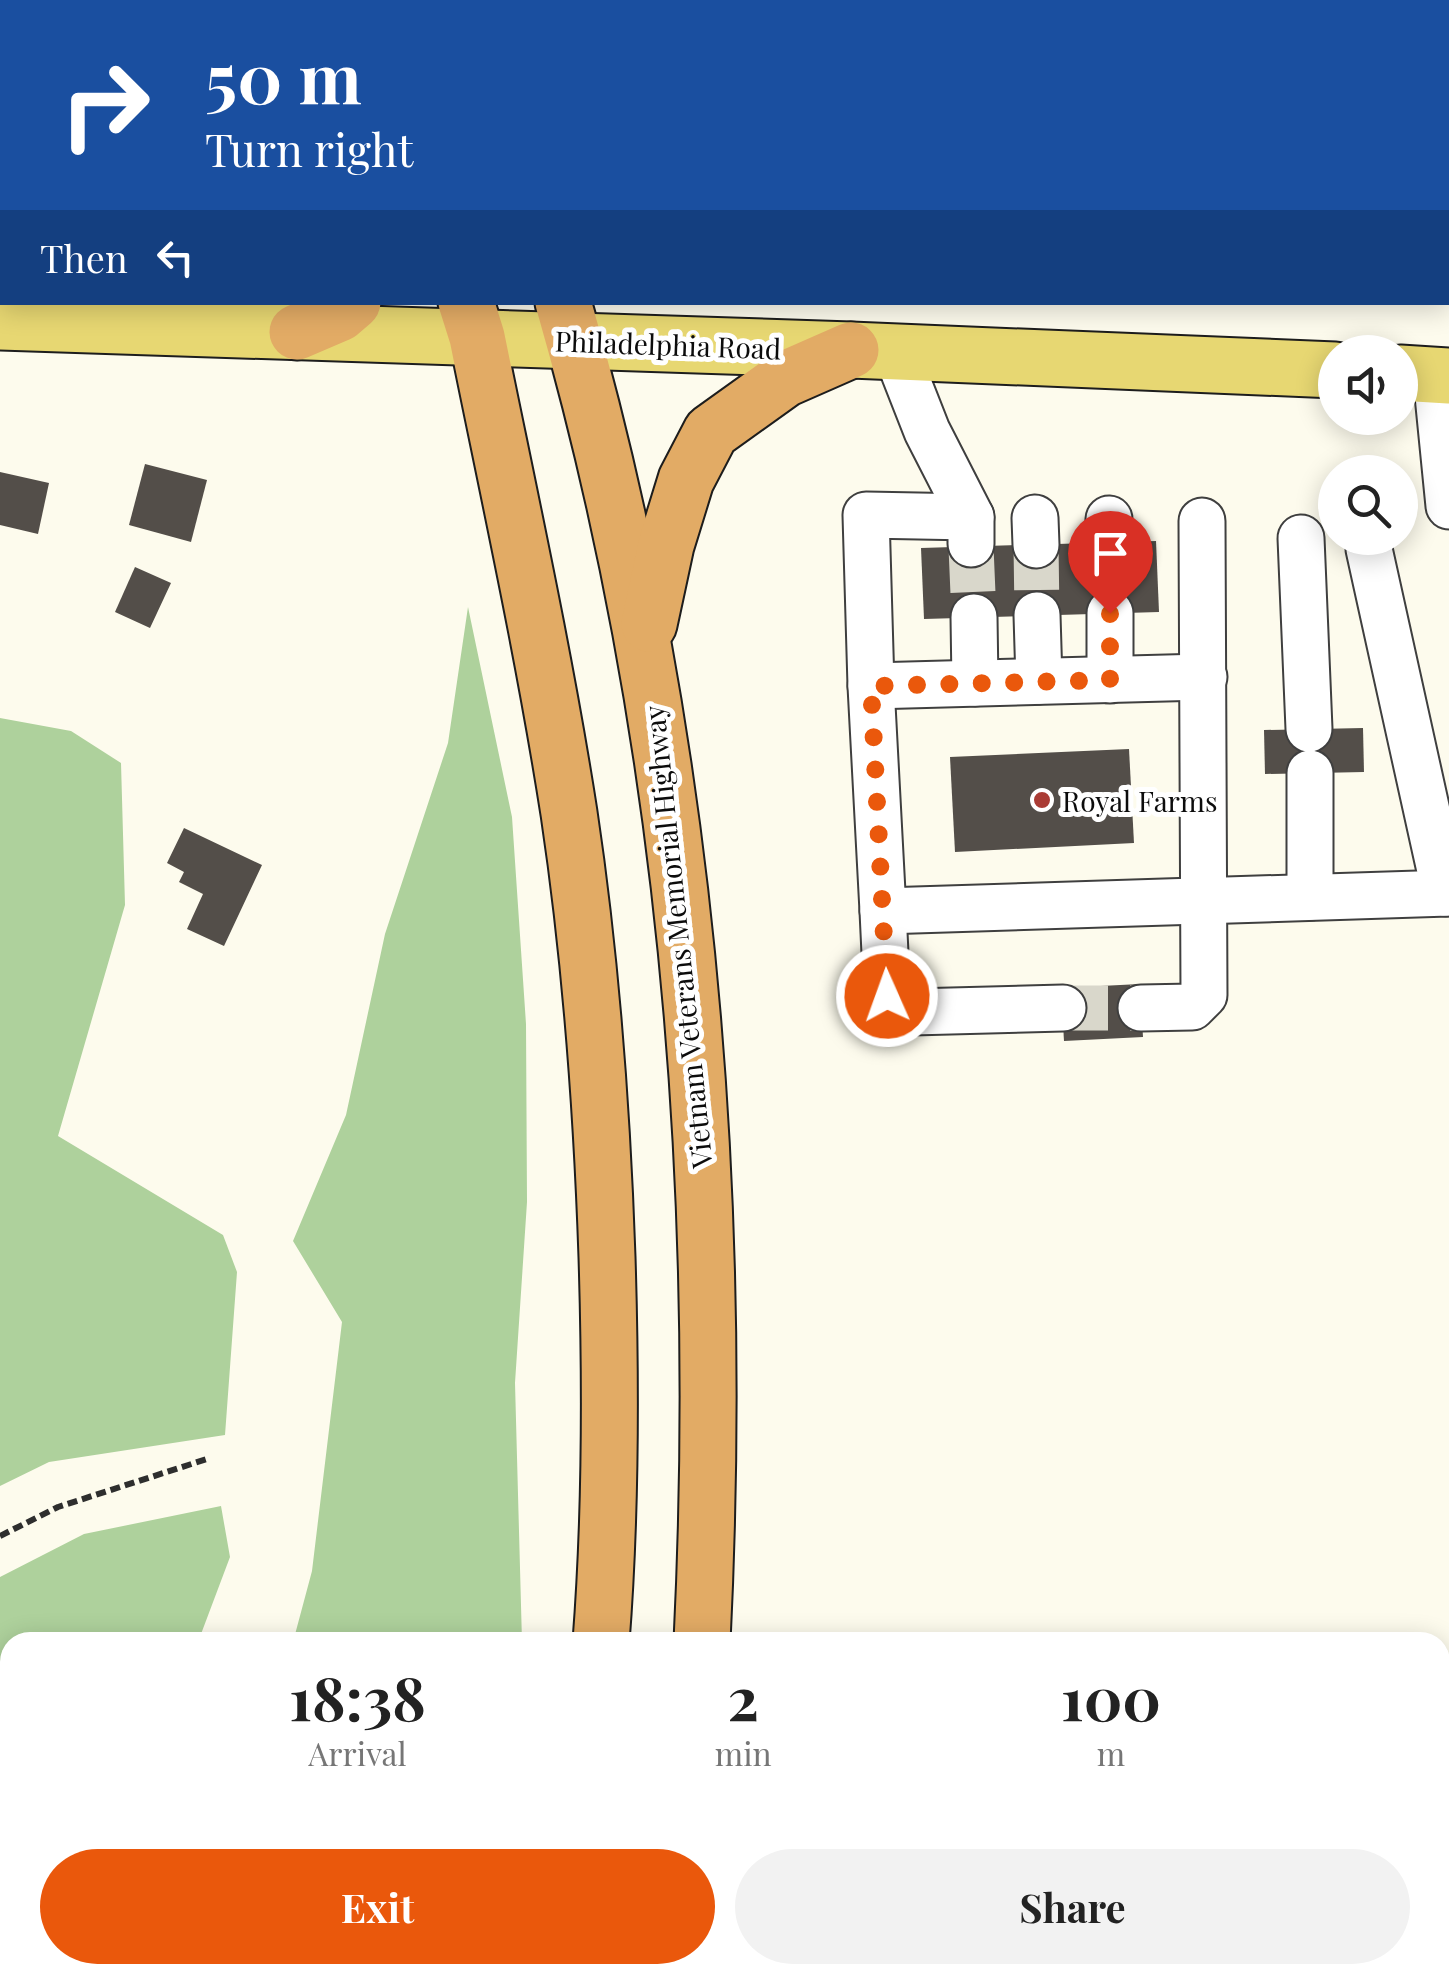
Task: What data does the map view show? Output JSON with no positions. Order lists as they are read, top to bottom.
{
  "streets": {
    "highway": ["Vietnam Veterans Memorial Highway"],
    "main road": ["Philadelphia Road"]
  },
  "crossings": [
    ["Philadelphia Road", "Vietnam Veterans Memorial Highway"]
  ],
  "places": ["Royal Farms"],
  "page": {
    "turn": ["50 m", "Turn right"],
    "then": "Then",
    "eta": [
      "18:38",
      "Arrival",
      "2",
      "min",
      "100",
      "m"
    ],
    "buttons": ["Exit", "Share"]
  }
}
